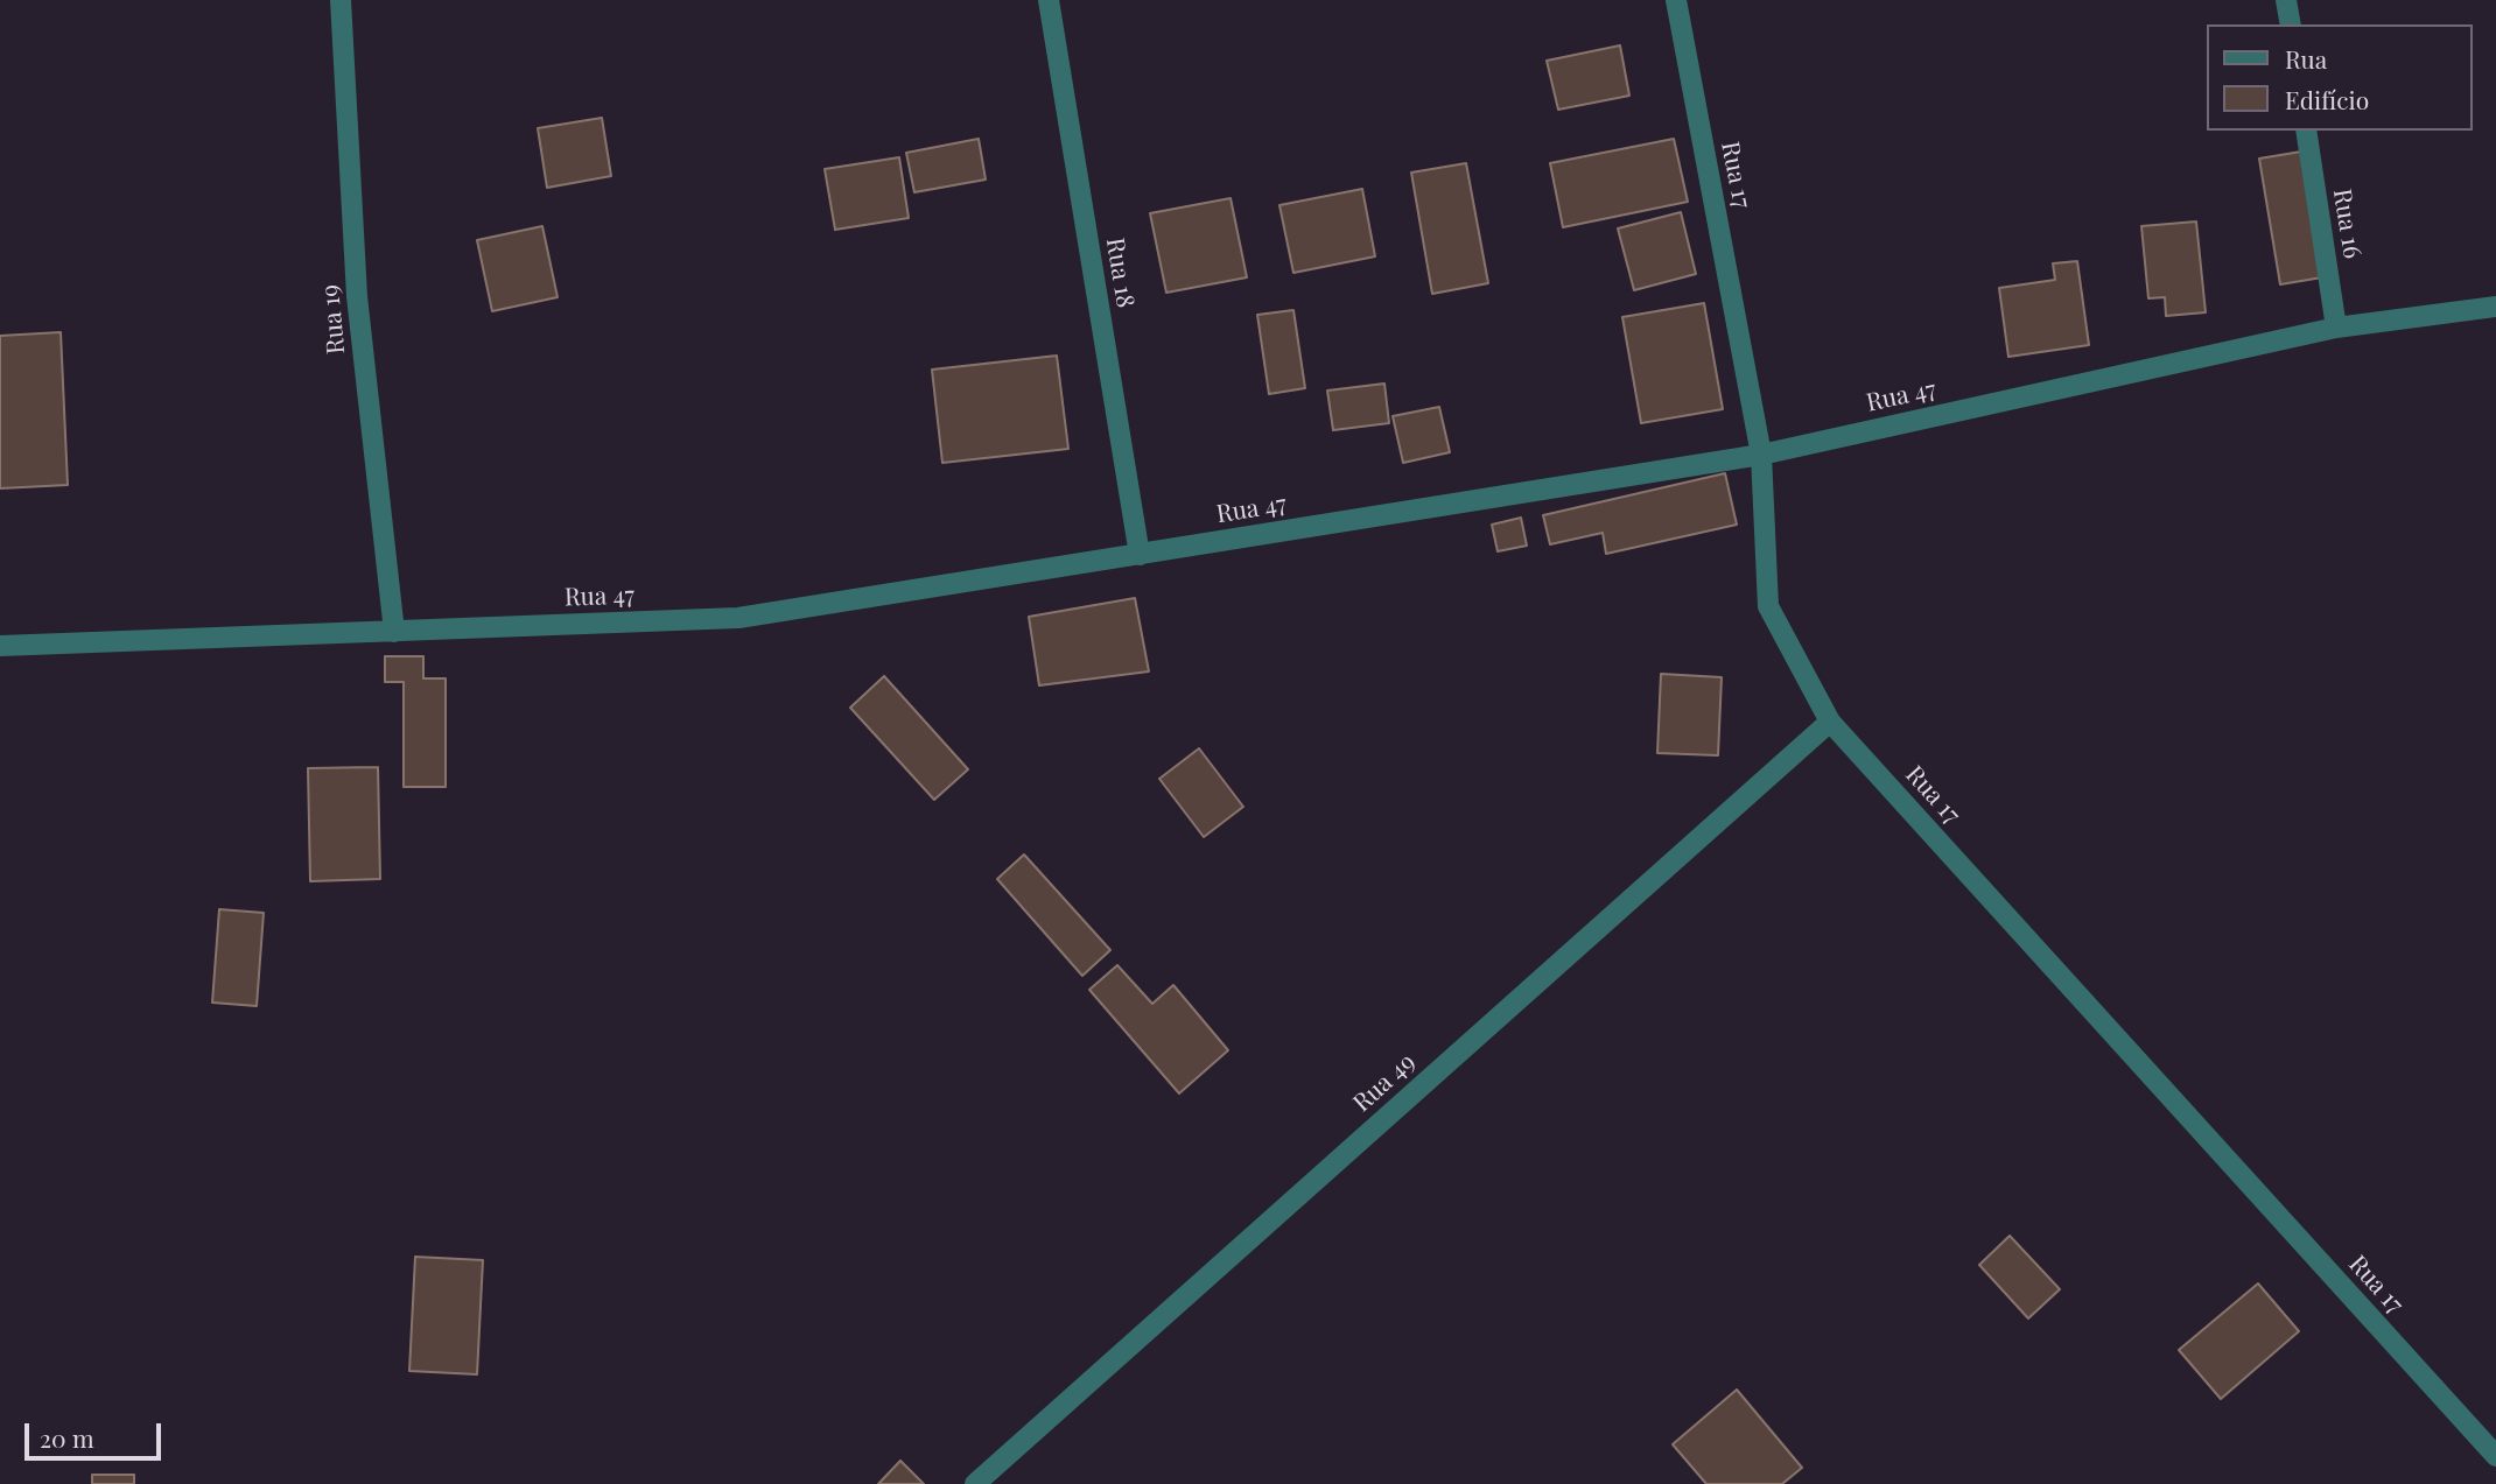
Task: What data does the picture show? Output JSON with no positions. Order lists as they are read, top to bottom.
{
  "streets": {
    "street": [
      "Rua 17",
      "Rua 16",
      "Rua 18",
      "Rua 19",
      "Rua 47",
      "Rua 49"
    ]
  },
  "crossings": [
    ["Rua 17", "Rua 47"],
    ["Rua 17", "Rua 49"],
    ["Rua 16", "Rua 47"],
    ["Rua 18", "Rua 47"],
    ["Rua 19", "Rua 47"]
  ],
  "legend": ["Rua", "Edifício"],
  "scale_bar": "20 m"
}
